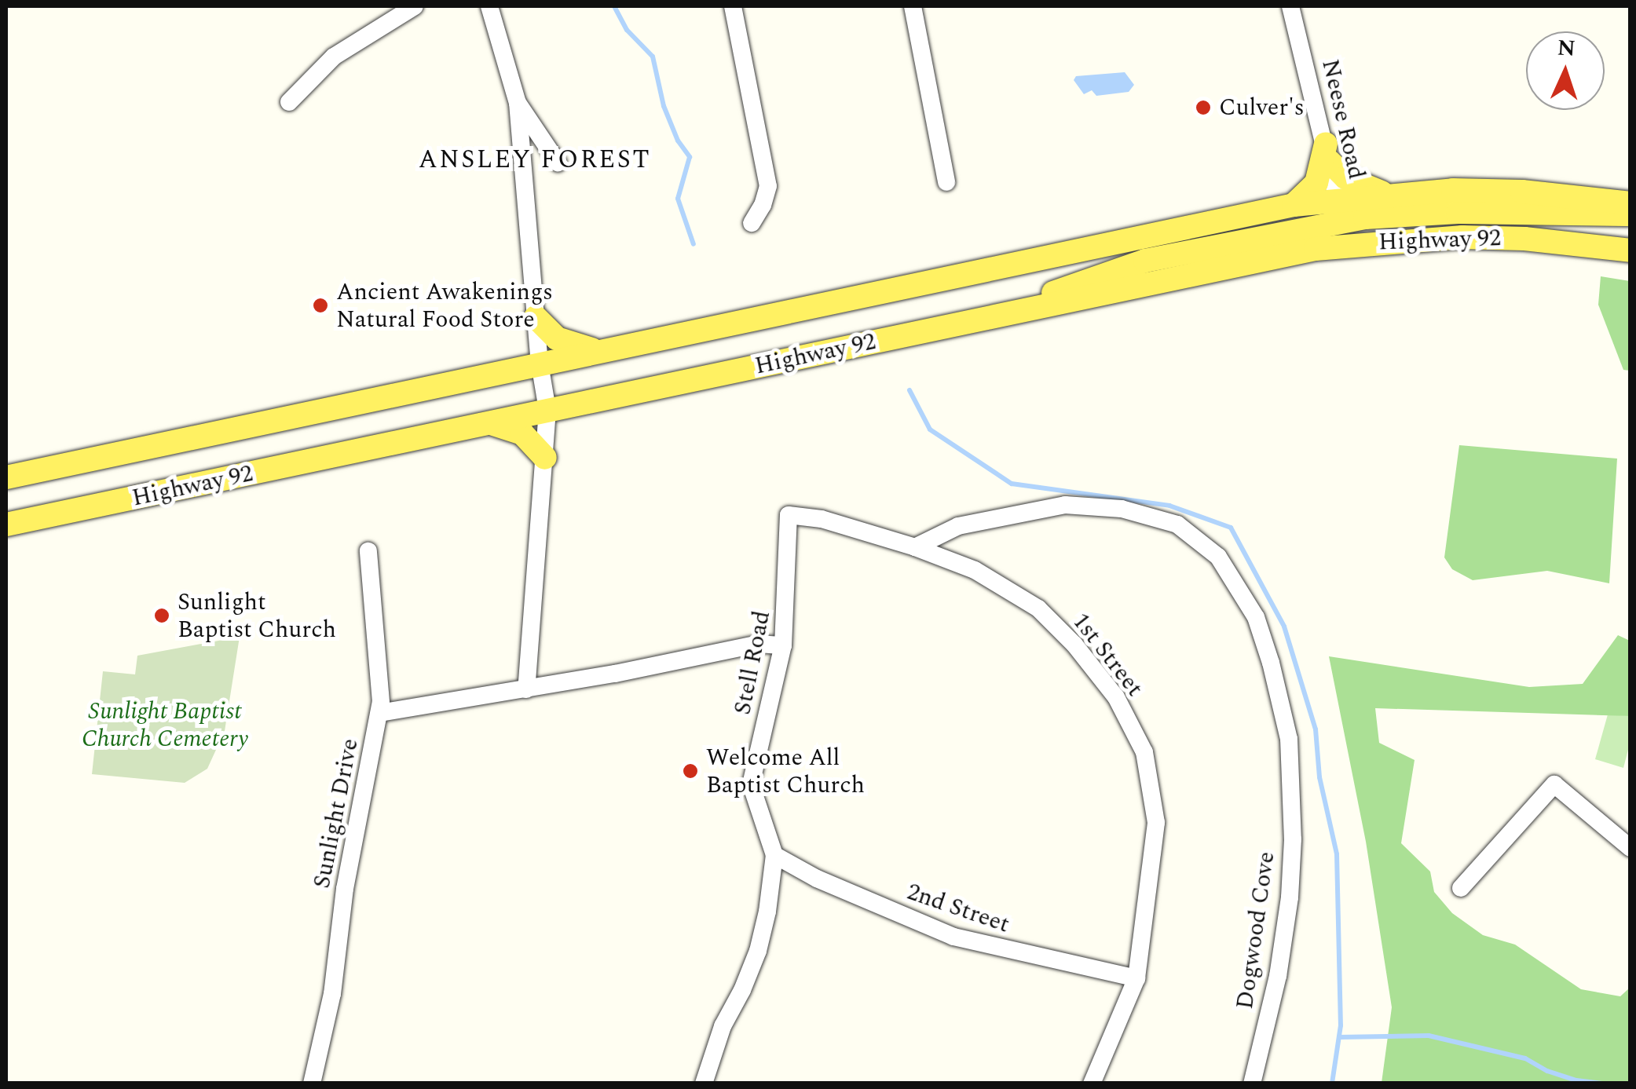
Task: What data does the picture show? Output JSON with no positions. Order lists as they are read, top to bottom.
{
  "streets": {
    "main road": ["Highway 92"],
    "street": [
      "Neese Road",
      "1st Street",
      "Stell Road",
      "Sunlight Drive",
      "2nd Street",
      "Dogwood Cove"
    ]
  },
  "crossings": [
    ["Neese Road", "Highway 92"],
    ["1st Street", "Stell Road"],
    ["1st Street", "2nd Street"],
    ["1st Street", "Dogwood Cove"],
    ["Stell Road", "2nd Street"]
  ],
  "districts": ["ANSLEY FOREST"],
  "parks": ["Sunlight Baptist Church Cemetery"],
  "places": [
    "Culver's",
    "Ancient Awakenings Natural Food Store",
    "Sunlight Baptist Church",
    "Welcome All Baptist Church"
  ],
  "north": "top"
}
